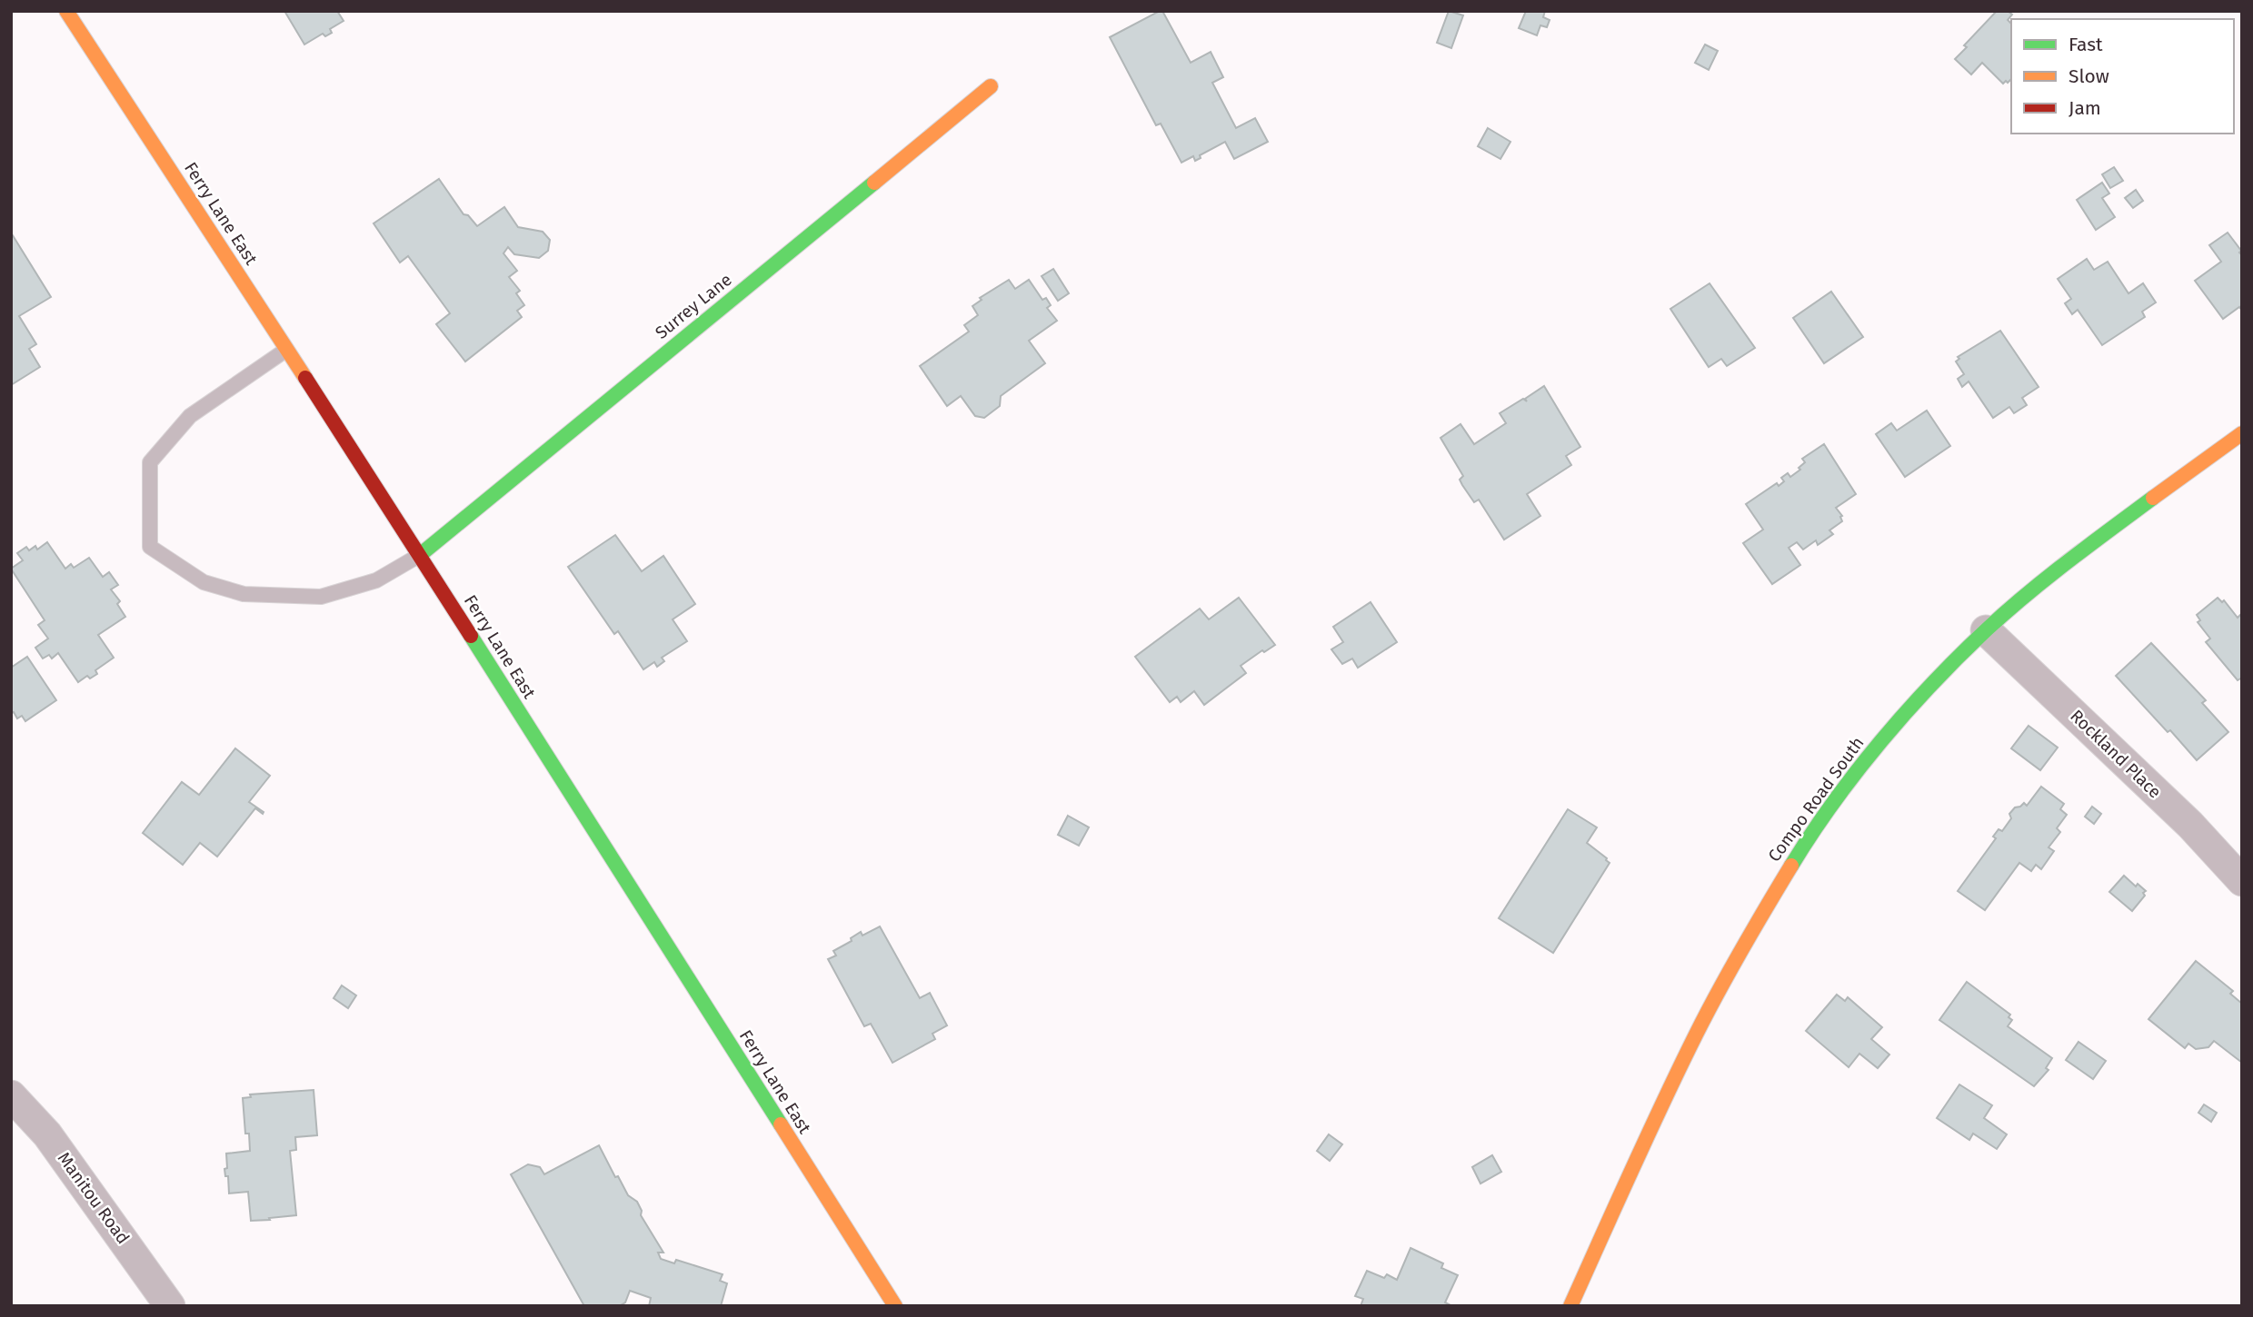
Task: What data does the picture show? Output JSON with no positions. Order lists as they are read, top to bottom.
{
  "streets": {
    "street": [
      "Ferry Lane East",
      "Surrey Lane",
      "Rockland Place",
      "Compo Road South",
      "Manitou Road"
    ]
  },
  "crossings": [
    ["Ferry Lane East", "Surrey Lane"],
    ["Rockland Place", "Compo Road South"]
  ],
  "legend": ["Fast", "Slow", "Jam"]
}
